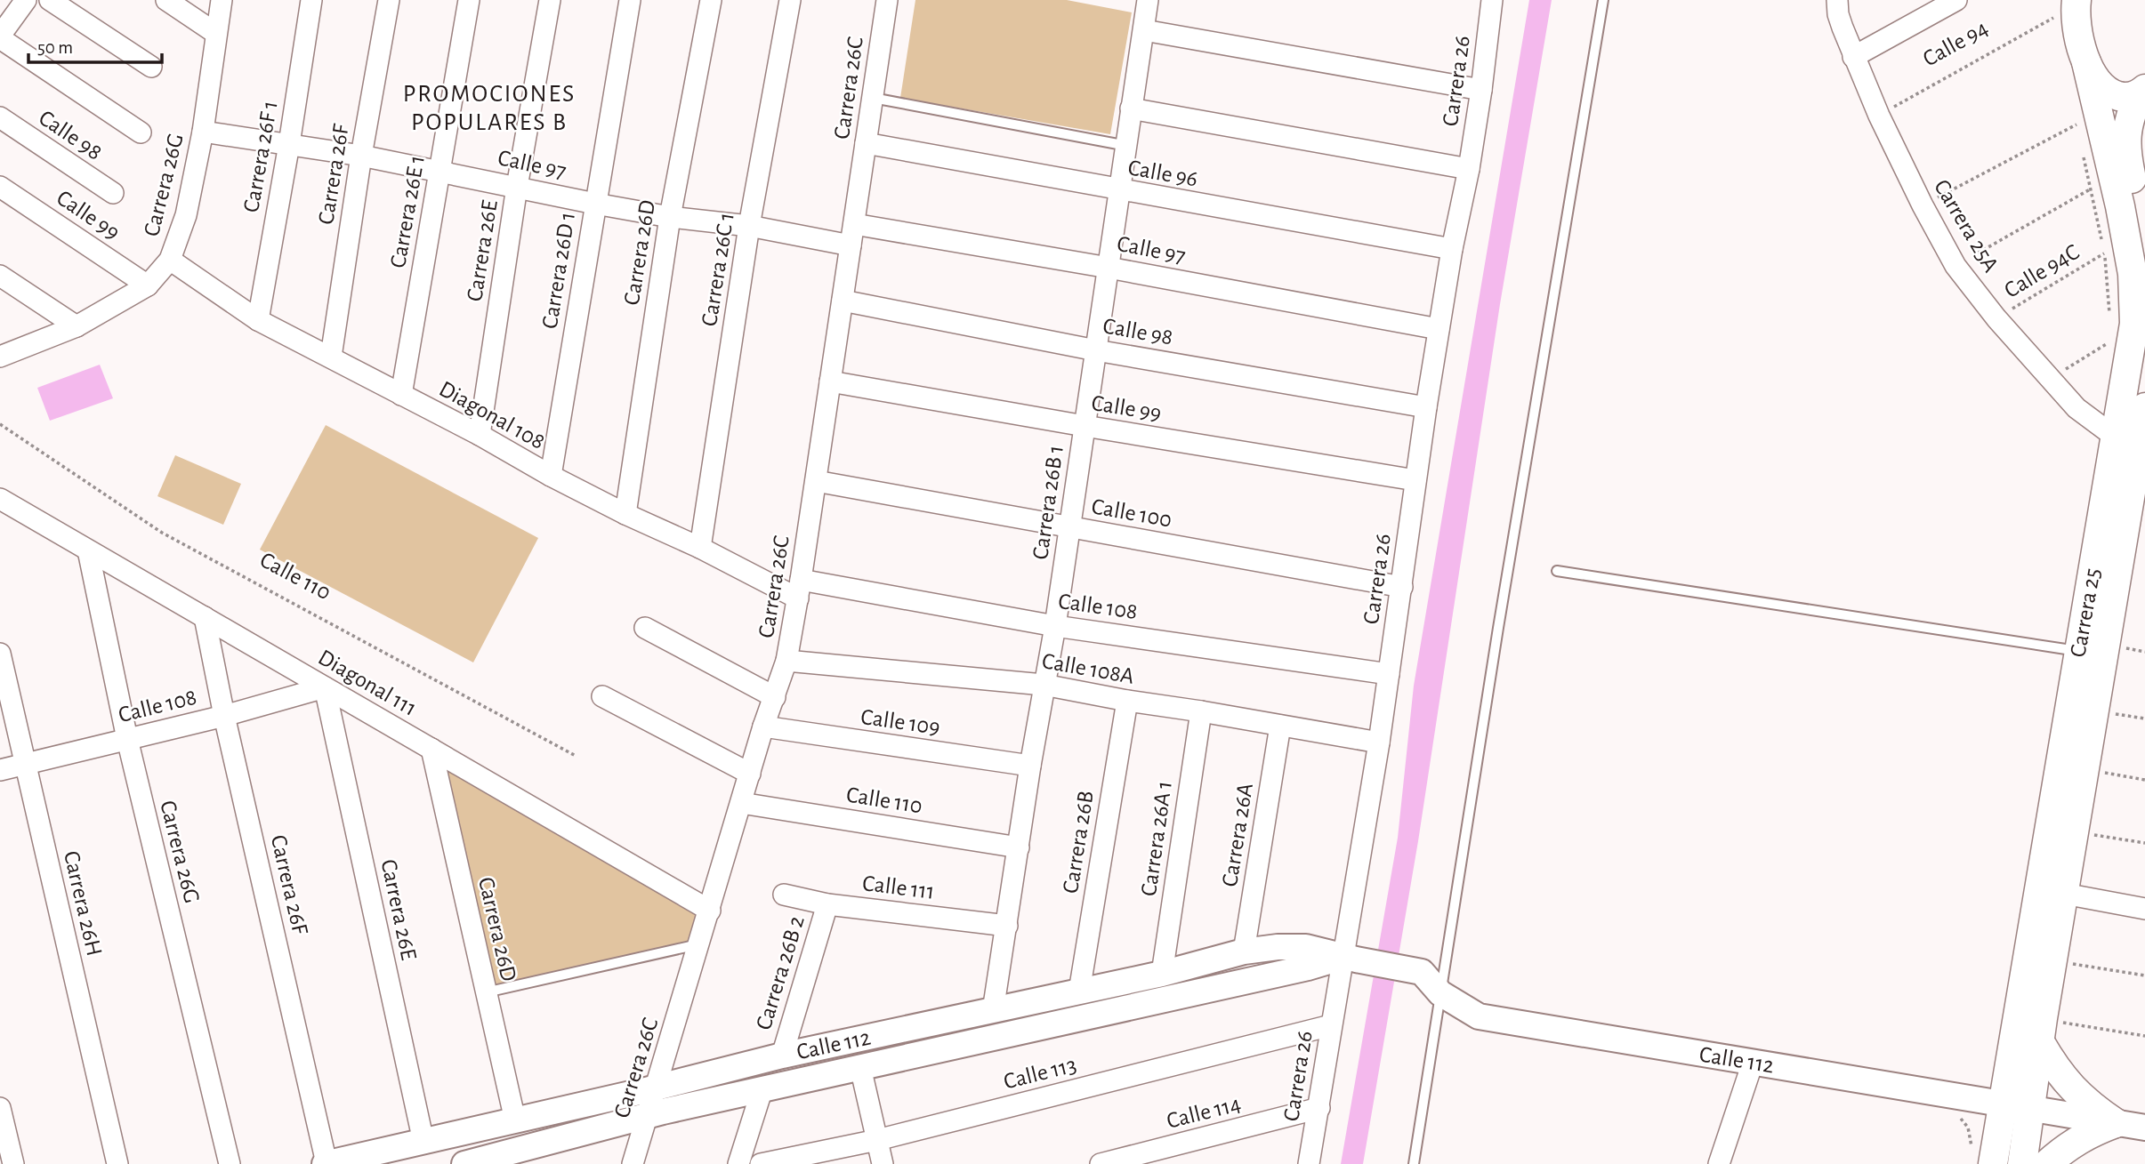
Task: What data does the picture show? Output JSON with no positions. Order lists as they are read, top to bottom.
{
  "streets": {
    "main road": ["Carrera 25"],
    "street": [
      "Carrera 26",
      "Carrera 26C",
      "Calle 98",
      "Carrera 26F 1",
      "Calle 97",
      "Calle 96",
      "Carrera 26F",
      "Carrera 26G",
      "Carrera 26E 1",
      "Calle 99",
      "Carrera 25A",
      "Carrera 26E",
      "Carrera 26D",
      "Carrera 26C 1",
      "Carrera 26D 1",
      "Diagonal 108",
      "Carrera 26B 1",
      "Calle 100",
      "Calle 110",
      "Calle 108",
      "Calle 108A",
      "Diagonal 111",
      "Calle 109",
      "Carrera 26A",
      "Carrera 26A 1",
      "Carrera 26B",
      "Calle 111",
      "Carrera 26H",
      "Carrera 26B 2",
      "Calle 112",
      "Calle 113",
      "Calle 114"
    ],
    "path": ["Calle 94", "Calle 94C"]
  },
  "crossings": [
    ["Calle 94", "Carrera 25A"],
    ["Calle 94", "Carrera 25"],
    ["Carrera 26", "Calle 98"],
    ["Carrera 26", "Calle 97"],
    ["Carrera 26", "Calle 96"],
    ["Carrera 26", "Calle 99"],
    ["Carrera 26", "Calle 100"],
    ["Carrera 26", "Calle 108"],
    ["Carrera 26", "Calle 108A"],
    ["Carrera 26", "Calle 112"],
    ["Carrera 26", "Calle 113"],
    ["Carrera 26", "Calle 114"],
    ["Carrera 26C", "Calle 98"],
    ["Carrera 26C", "Calle 97"],
    ["Carrera 26C", "Calle 96"],
    ["Carrera 26C", "Calle 99"],
    ["Carrera 26C", "Diagonal 108"],
    ["Carrera 26C", "Calle 100"],
    ["Carrera 26C", "Calle 110"],
    ["Carrera 26C", "Calle 108"],
    ["Carrera 26C", "Calle 108A"],
    ["Carrera 26C", "Diagonal 111"],
    ["Carrera 26C", "Calle 109"],
    ["Carrera 26C", "Calle 112"],
    ["Calle 98", "Carrera 26B 1"],
    ["Carrera 26F 1", "Calle 97"],
    ["Carrera 26F 1", "Diagonal 108"],
    ["Calle 97", "Carrera 26F"],
    ["Calle 97", "Carrera 26G"],
    ["Calle 97", "Carrera 26E 1"],
    ["Calle 97", "Carrera 26E"],
    ["Calle 97", "Carrera 26D"],
    ["Calle 97", "Carrera 26C 1"],
    ["Calle 97", "Carrera 26D 1"],
    ["Calle 97", "Carrera 26B 1"],
    ["Calle 96", "Carrera 26B 1"],
    ["Carrera 26F", "Diagonal 108"],
    ["Carrera 26F", "Calle 108"],
    ["Carrera 26F", "Diagonal 111"],
    ["Carrera 26F", "Calle 112"],
    ["Carrera 26G", "Calle 99"],
    ["Carrera 26G", "Diagonal 108"],
    ["Carrera 26G", "Calle 108"],
    ["Carrera 26G", "Diagonal 111"],
    ["Carrera 26E 1", "Diagonal 108"],
    ["Calle 99", "Carrera 26B 1"],
    ["Carrera 25A", "Calle 94C"],
    ["Carrera 25A", "Carrera 25"],
    ["Carrera 26E", "Diagonal 108"],
    ["Carrera 26E", "Calle 108"],
    ["Carrera 26E", "Diagonal 111"],
    ["Carrera 26E", "Calle 112"],
    ["Carrera 26D", "Diagonal 108"],
    ["Carrera 26D", "Diagonal 111"],
    ["Carrera 26D", "Calle 112"],
    ["Carrera 26C 1", "Diagonal 108"],
    ["Carrera 26D 1", "Diagonal 108"],
    ["Diagonal 108", "Calle 108"],
    ["Carrera 26B 1", "Calle 100"],
    ["Carrera 26B 1", "Calle 110"],
    ["Carrera 26B 1", "Calle 108"],
    ["Carrera 26B 1", "Calle 108A"],
    ["Carrera 26B 1", "Calle 109"],
    ["Carrera 26B 1", "Calle 111"],
    ["Carrera 26B 1", "Calle 112"],
    ["Calle 108", "Diagonal 111"],
    ["Calle 108", "Carrera 26H"],
    ["Carrera 25", "Calle 112"],
    ["Calle 108A", "Carrera 26A"],
    ["Calle 108A", "Carrera 26A 1"],
    ["Calle 108A", "Carrera 26B"],
    ["Carrera 26A", "Calle 112"],
    ["Carrera 26A 1", "Calle 112"],
    ["Carrera 26B", "Calle 112"],
    ["Calle 111", "Carrera 26B 2"],
    ["Carrera 26B 2", "Calle 112"]
  ],
  "districts": ["PROMOCIONES POPULARES B"],
  "scale_bar": "50 m"
}
